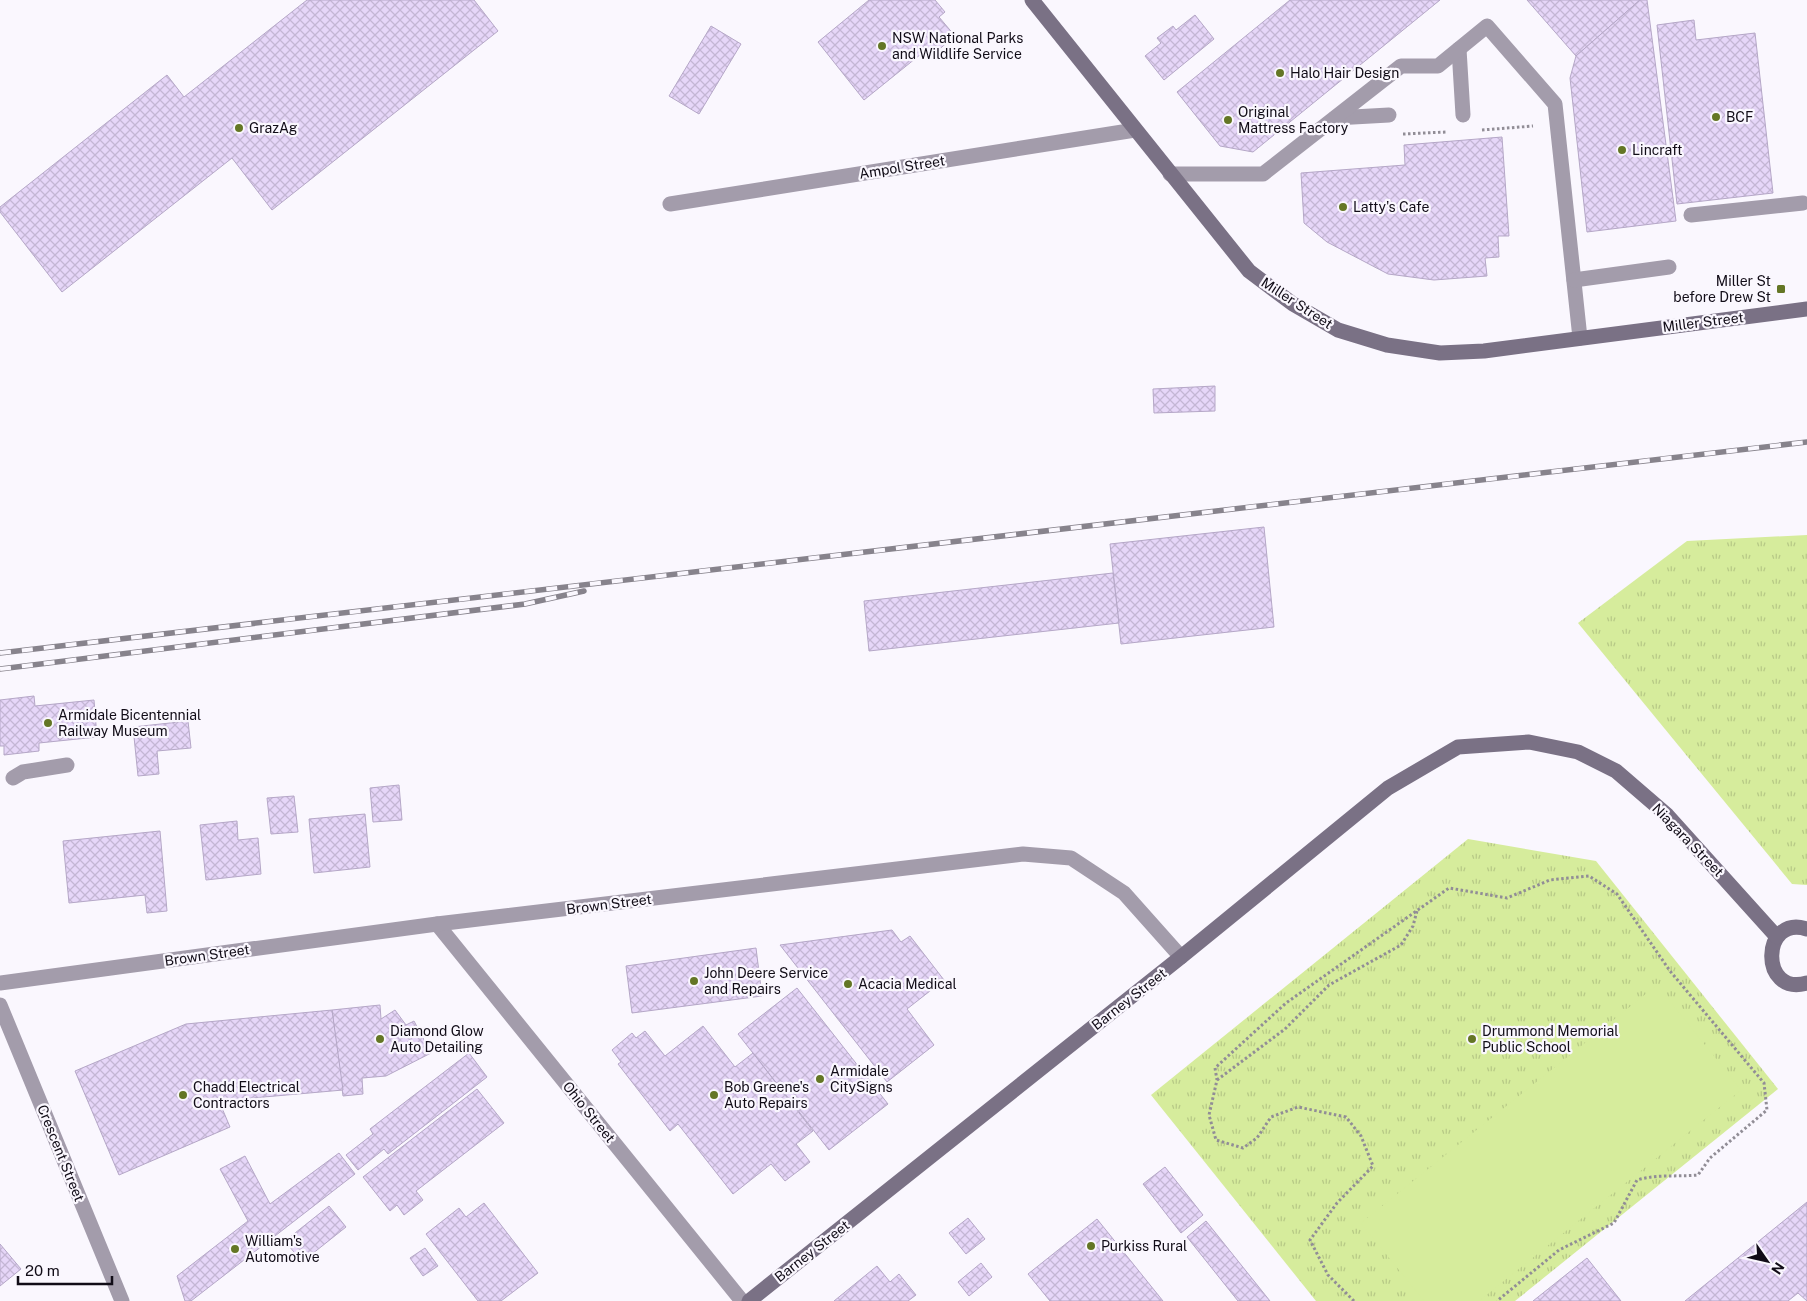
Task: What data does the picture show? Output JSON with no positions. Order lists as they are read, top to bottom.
{
  "streets": {
    "street": [
      "Ampol Street",
      "Miller Street",
      "Niagara Street",
      "Brown Street",
      "Barney Street",
      "Ohio Street",
      "Crescent Street"
    ]
  },
  "crossings": [
    ["Ampol Street", "Miller Street"],
    ["Niagara Street", "Barney Street"],
    ["Brown Street", "Barney Street"],
    ["Brown Street", "Ohio Street"]
  ],
  "places": {
    "other": [
      "NSW National Parks and Wildlife Service",
      "Halo Hair Design",
      "BCF",
      "Original Mattress Factory",
      "GrazAg",
      "Lincraft",
      "Latty's Cafe",
      "Armidale Bicentennial Railway Museum",
      "John Deere Service and Repairs",
      "Acacia Medical",
      "Diamond Glow Auto Detailing",
      "Drummond Memorial Public School",
      "Armidale CitySigns",
      "Chadd Electrical Contractors",
      "Bob Greene's Auto Repairs",
      "Purkiss Rural",
      "William's Automotive"
    ],
    "transit": ["Miller St before Drew St"]
  },
  "scale_bar": "20 m",
  "north": "bottom right"
}
